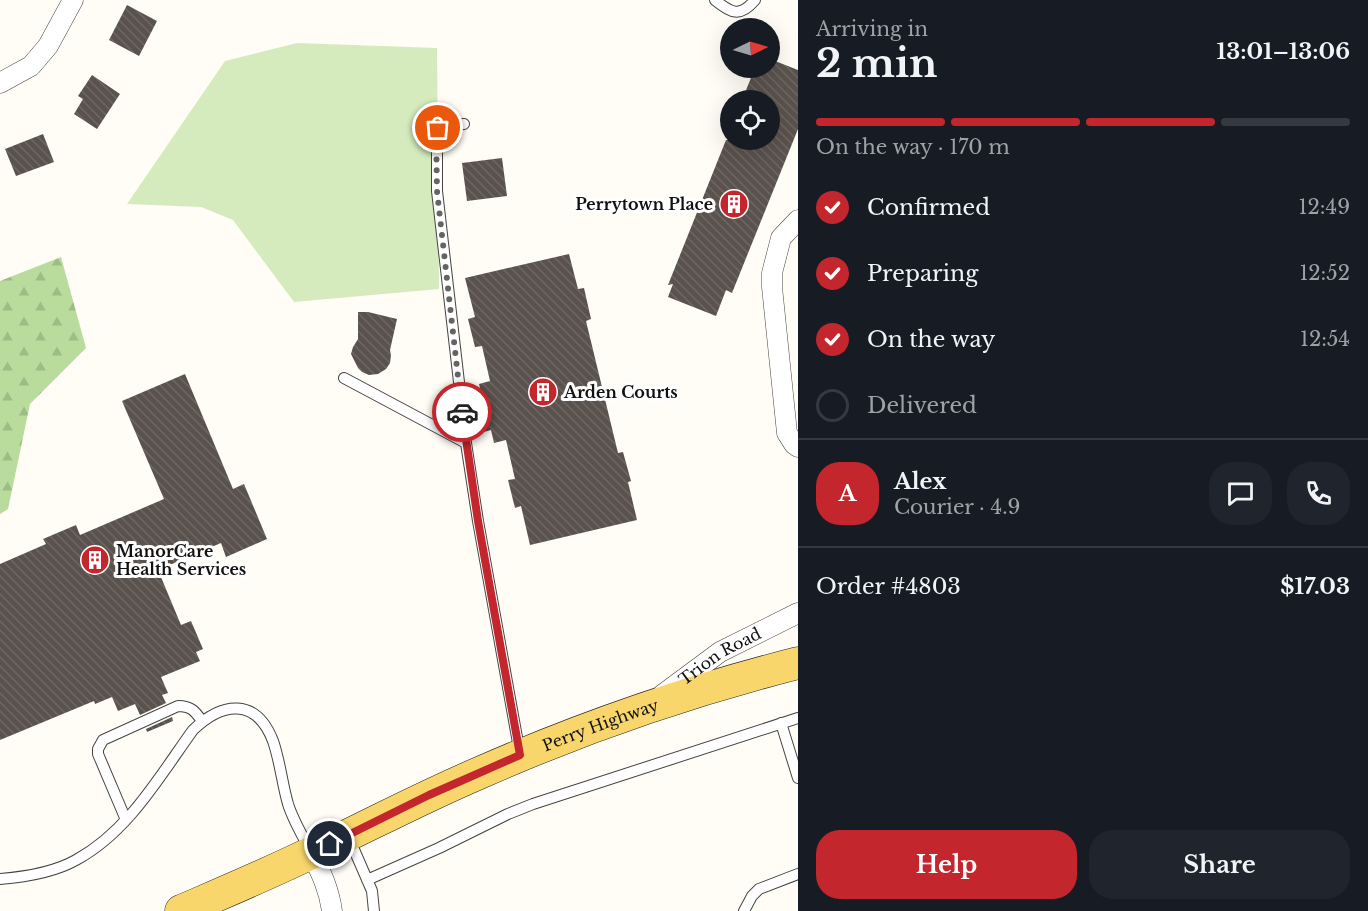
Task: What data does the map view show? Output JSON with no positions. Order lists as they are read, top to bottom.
{
  "streets": {
    "main road": ["Perry Highway"],
    "street": ["Trion Road"]
  },
  "crossings": [
    ["Trion Road", "Perry Highway"]
  ],
  "places": {
    "building": ["Perrytown Place", "Arden Courts", "ManorCare Health Services"]
  },
  "north": "right",
  "page": {
    "heading": ["2 min", "Arriving in", "13:01–13:06"],
    "panel": [
      "Alex",
      "Courier · 4.9",
      "Order #4803",
      "$17.03"
    ],
    "bar": "On the way · 170 m",
    "list": [
      ["Confirmed", "12:49"],
      ["Preparing", "12:52"],
      ["On the way", "12:54"],
      "Delivered"
    ],
    "round": "A",
    "buttons": ["Help", "Share"]
  }
}
